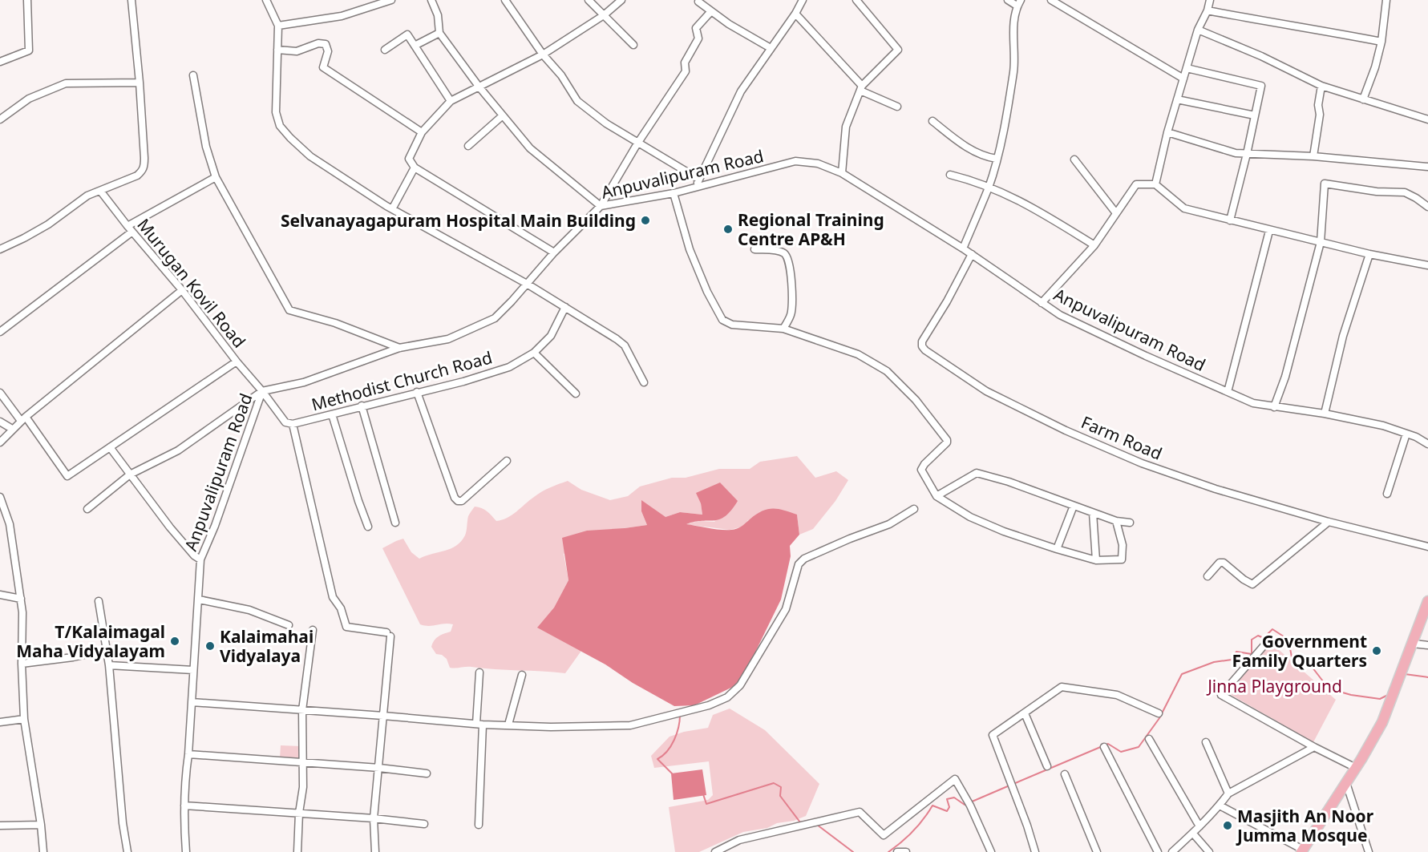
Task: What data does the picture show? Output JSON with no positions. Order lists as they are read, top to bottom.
{
  "streets": {
    "street": [
      "Anpuvalipuram Road",
      "Murugan Kovil Road",
      "Methodist Church Road",
      "Farm Road"
    ]
  },
  "crossings": [
    ["Anpuvalipuram Road", "Murugan Kovil Road"],
    ["Anpuvalipuram Road", "Methodist Church Road"],
    ["Anpuvalipuram Road", "Farm Road"],
    ["Murugan Kovil Road", "Methodist Church Road"]
  ],
  "parks": ["Jinna Playground"],
  "places": [
    "Selvanayagapuram Hospital Main Building",
    "Regional Training Centre AP&H",
    "T/Kalaimagal Maha Vidyalayam",
    "Kalaimahai Vidyalaya",
    "Government Family Quarters",
    "Masjith An Noor Jumma Mosque"
  ]
}
